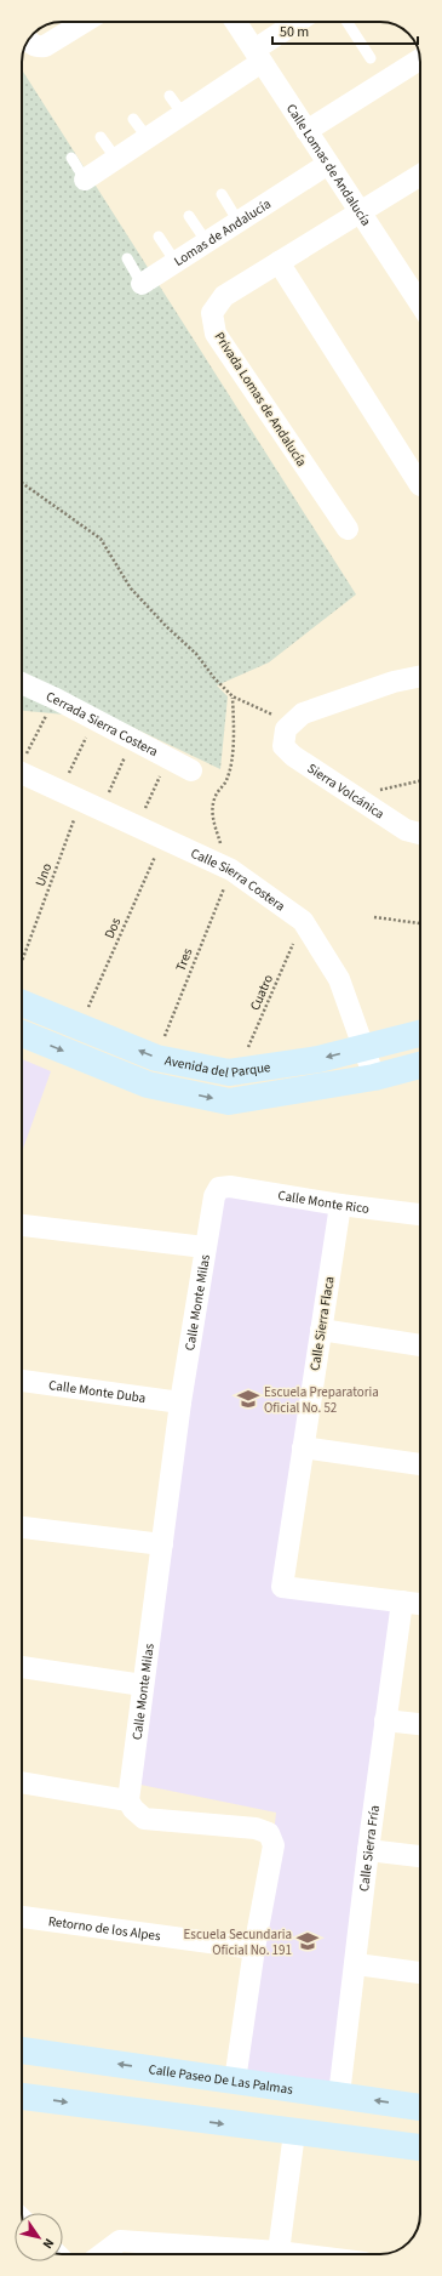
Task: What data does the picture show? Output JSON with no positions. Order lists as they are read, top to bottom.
{
  "streets": {
    "street": [
      "Calle Lomas de Andalucía",
      "Lomas de Andalucía",
      "Privada Lomas de Andalucía",
      "Cerrada Sierra Costera",
      "Sierra Volcánica",
      "Calle Sierra Costera",
      "Avenida del Parque",
      "Calle Monte Rico",
      "Calle Monte Milas",
      "Calle Sierra Flaca",
      "Calle Monte Duba",
      "Calle Sierra Fría",
      "Retorno de los Alpes",
      "Calle Paseo De Las Palmas"
    ],
    "path": [
      "Uno",
      "Dos",
      "Tres",
      "Cuatro"
    ]
  },
  "crossings": [
    ["Calle Lomas de Andalucía", "Lomas de Andalucía"],
    ["Calle Lomas de Andalucía", "Privada Lomas de Andalucía"],
    ["Uno", "Calle Sierra Costera"],
    ["Calle Sierra Costera", "Dos"],
    ["Calle Sierra Costera", "Tres"],
    ["Calle Sierra Costera", "Cuatro"],
    ["Calle Sierra Costera", "Avenida del Parque"],
    ["Dos", "Avenida del Parque"],
    ["Tres", "Avenida del Parque"],
    ["Cuatro", "Avenida del Parque"],
    ["Calle Monte Rico", "Calle Monte Milas"],
    ["Calle Monte Rico", "Calle Sierra Flaca"],
    ["Calle Monte Milas", "Calle Monte Duba"],
    ["Calle Sierra Flaca", "Calle Sierra Fría"],
    ["Calle Sierra Fría", "Calle Paseo De Las Palmas"]
  ],
  "places": {
    "school or university": ["Escuela Preparatoria Oficial No. 52", "Escuela Secundaria Oficial No. 191"]
  },
  "scale_bar": "50 m",
  "north": "bottom right"
}
